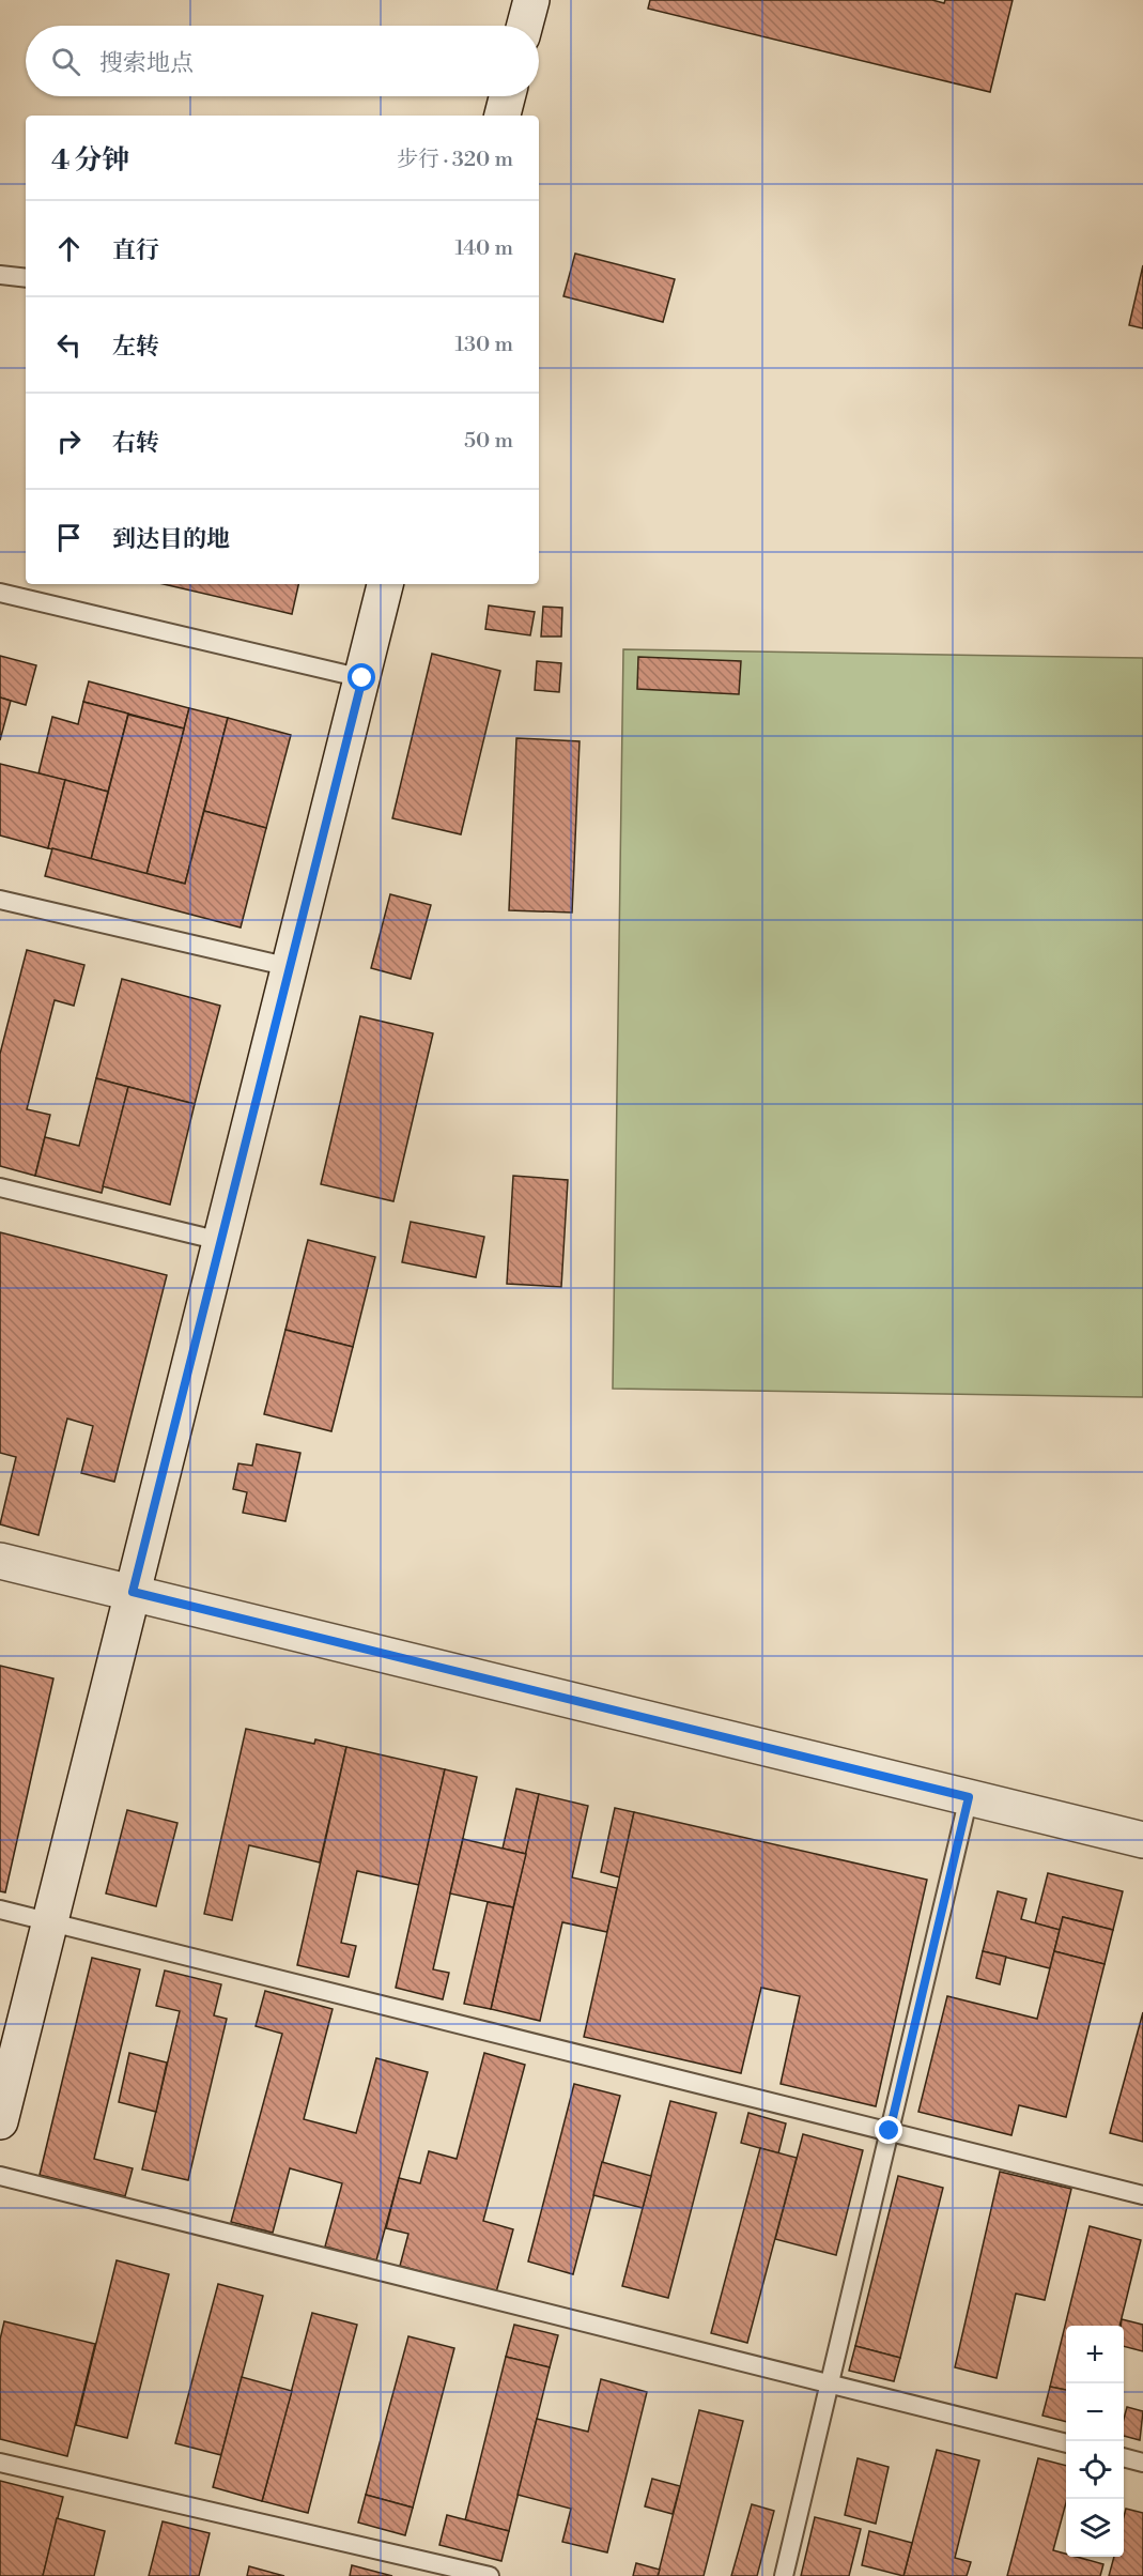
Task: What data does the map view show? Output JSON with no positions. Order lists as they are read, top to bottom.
{
  "page": {
    "search": "搜索地点",
    "heading": ["4 分钟", "步行 · 320 m"],
    "list": [
      ["直行", "140 m"],
      ["左转", "130 m"],
      ["右转", "50 m"],
      "到达目的地"
    ],
    "map_buttons": ["+", "−"]
  }
}
